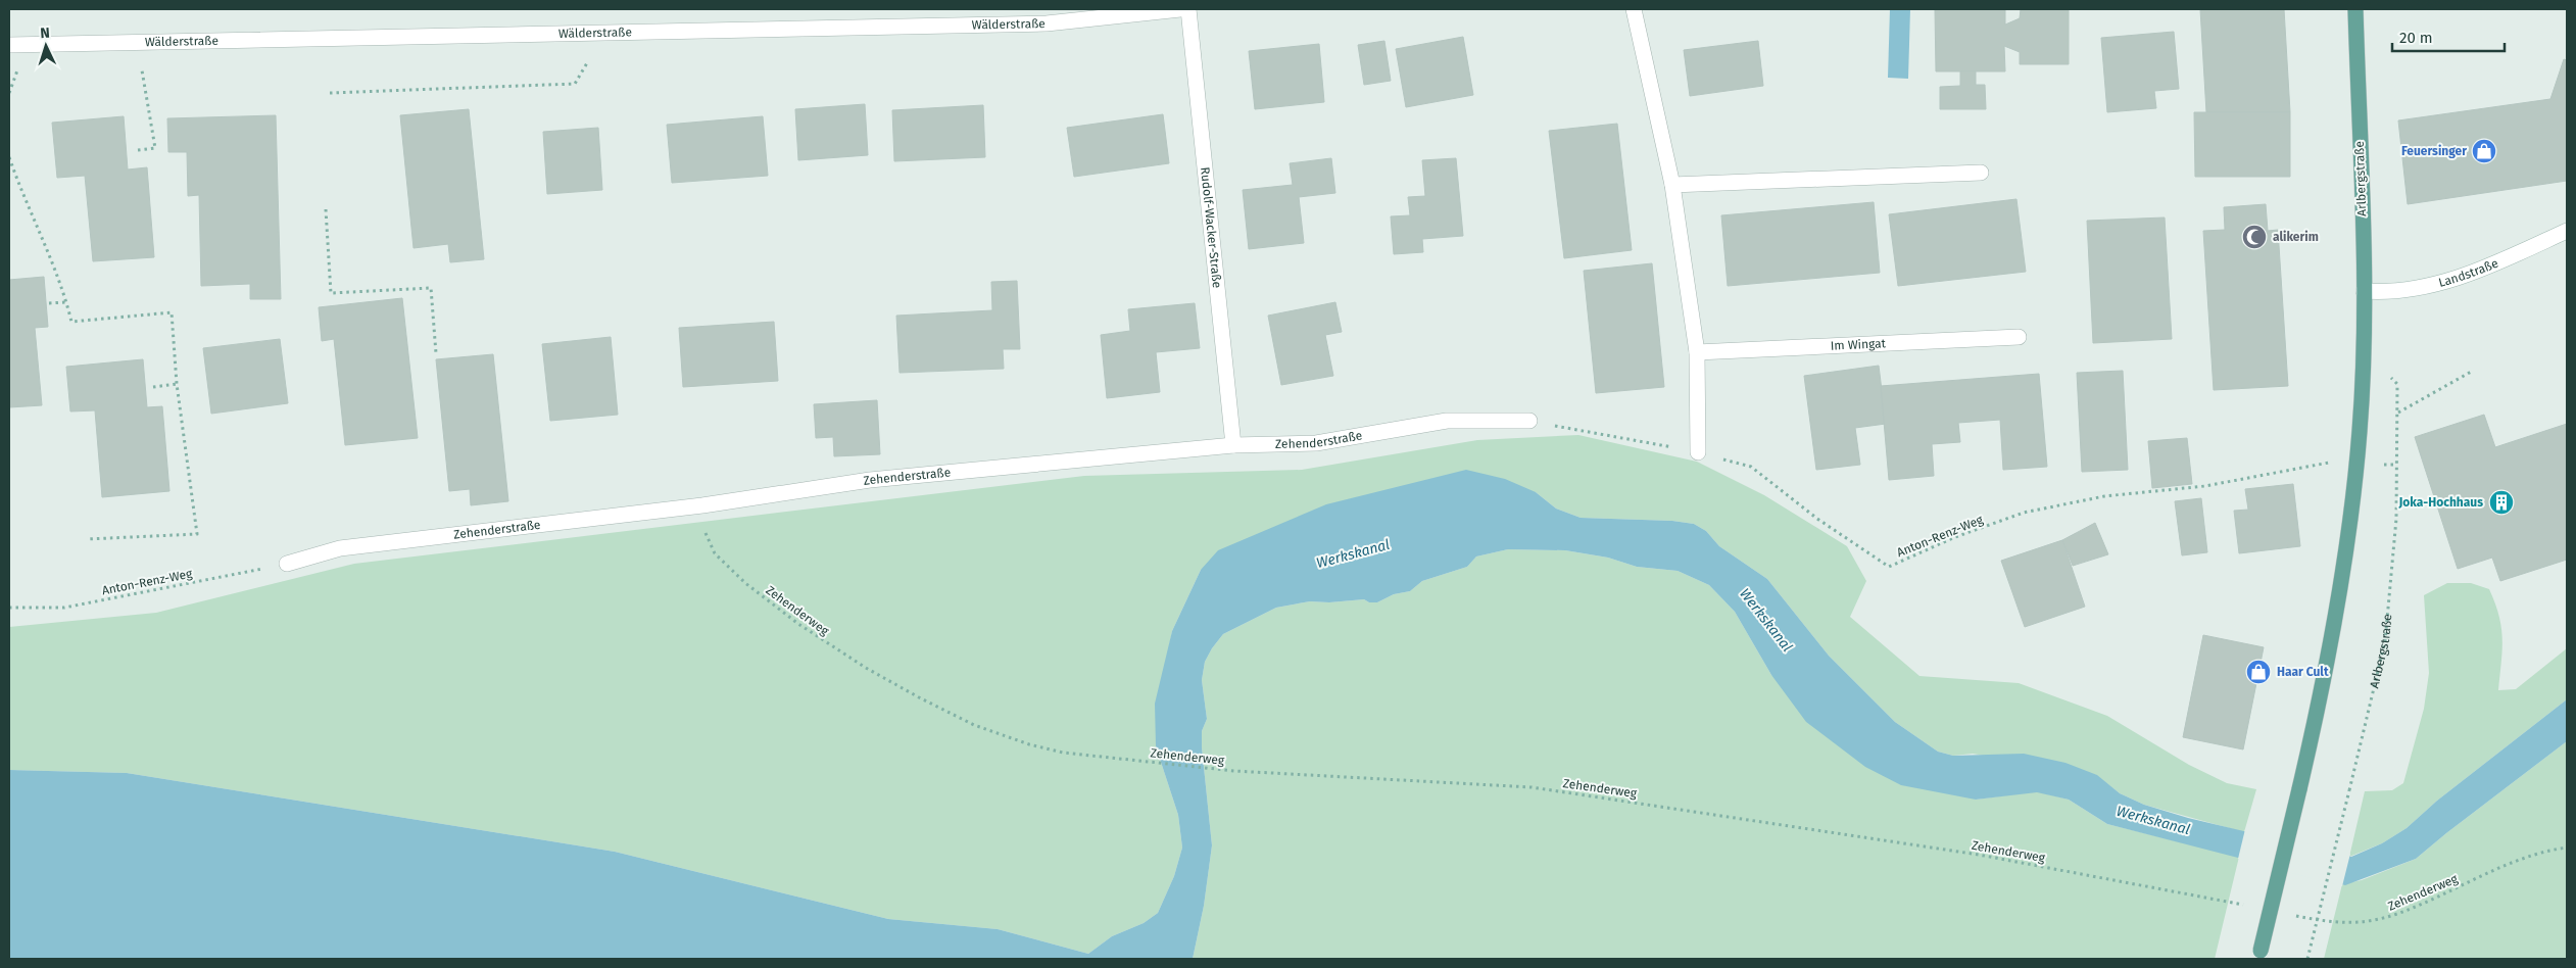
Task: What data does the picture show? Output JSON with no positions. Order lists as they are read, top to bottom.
{
  "streets": {
    "main road": ["Arlbergstraße"],
    "street": [
      "Wälderstraße",
      "Rudolf-Wacker-Straße",
      "Landstraße",
      "Im Wingat",
      "Zehenderstraße"
    ],
    "path": ["Anton-Renz-Weg", "Zehenderweg"]
  },
  "crossings": [
    ["Arlbergstraße", "Landstraße"],
    ["Rudolf-Wacker-Straße", "Zehenderstraße"],
    ["Zehenderstraße", "Anton-Renz-Weg"],
    ["Zehenderstraße", "Zehenderweg"]
  ],
  "water": ["Werkskanal"],
  "places": {
    "shop": ["Feuersinger", "Haar Cult"],
    "mosque": ["alikerim"],
    "building": ["Joka-Hochhaus"]
  },
  "scale_bar": "20 m",
  "north": "top"
}
